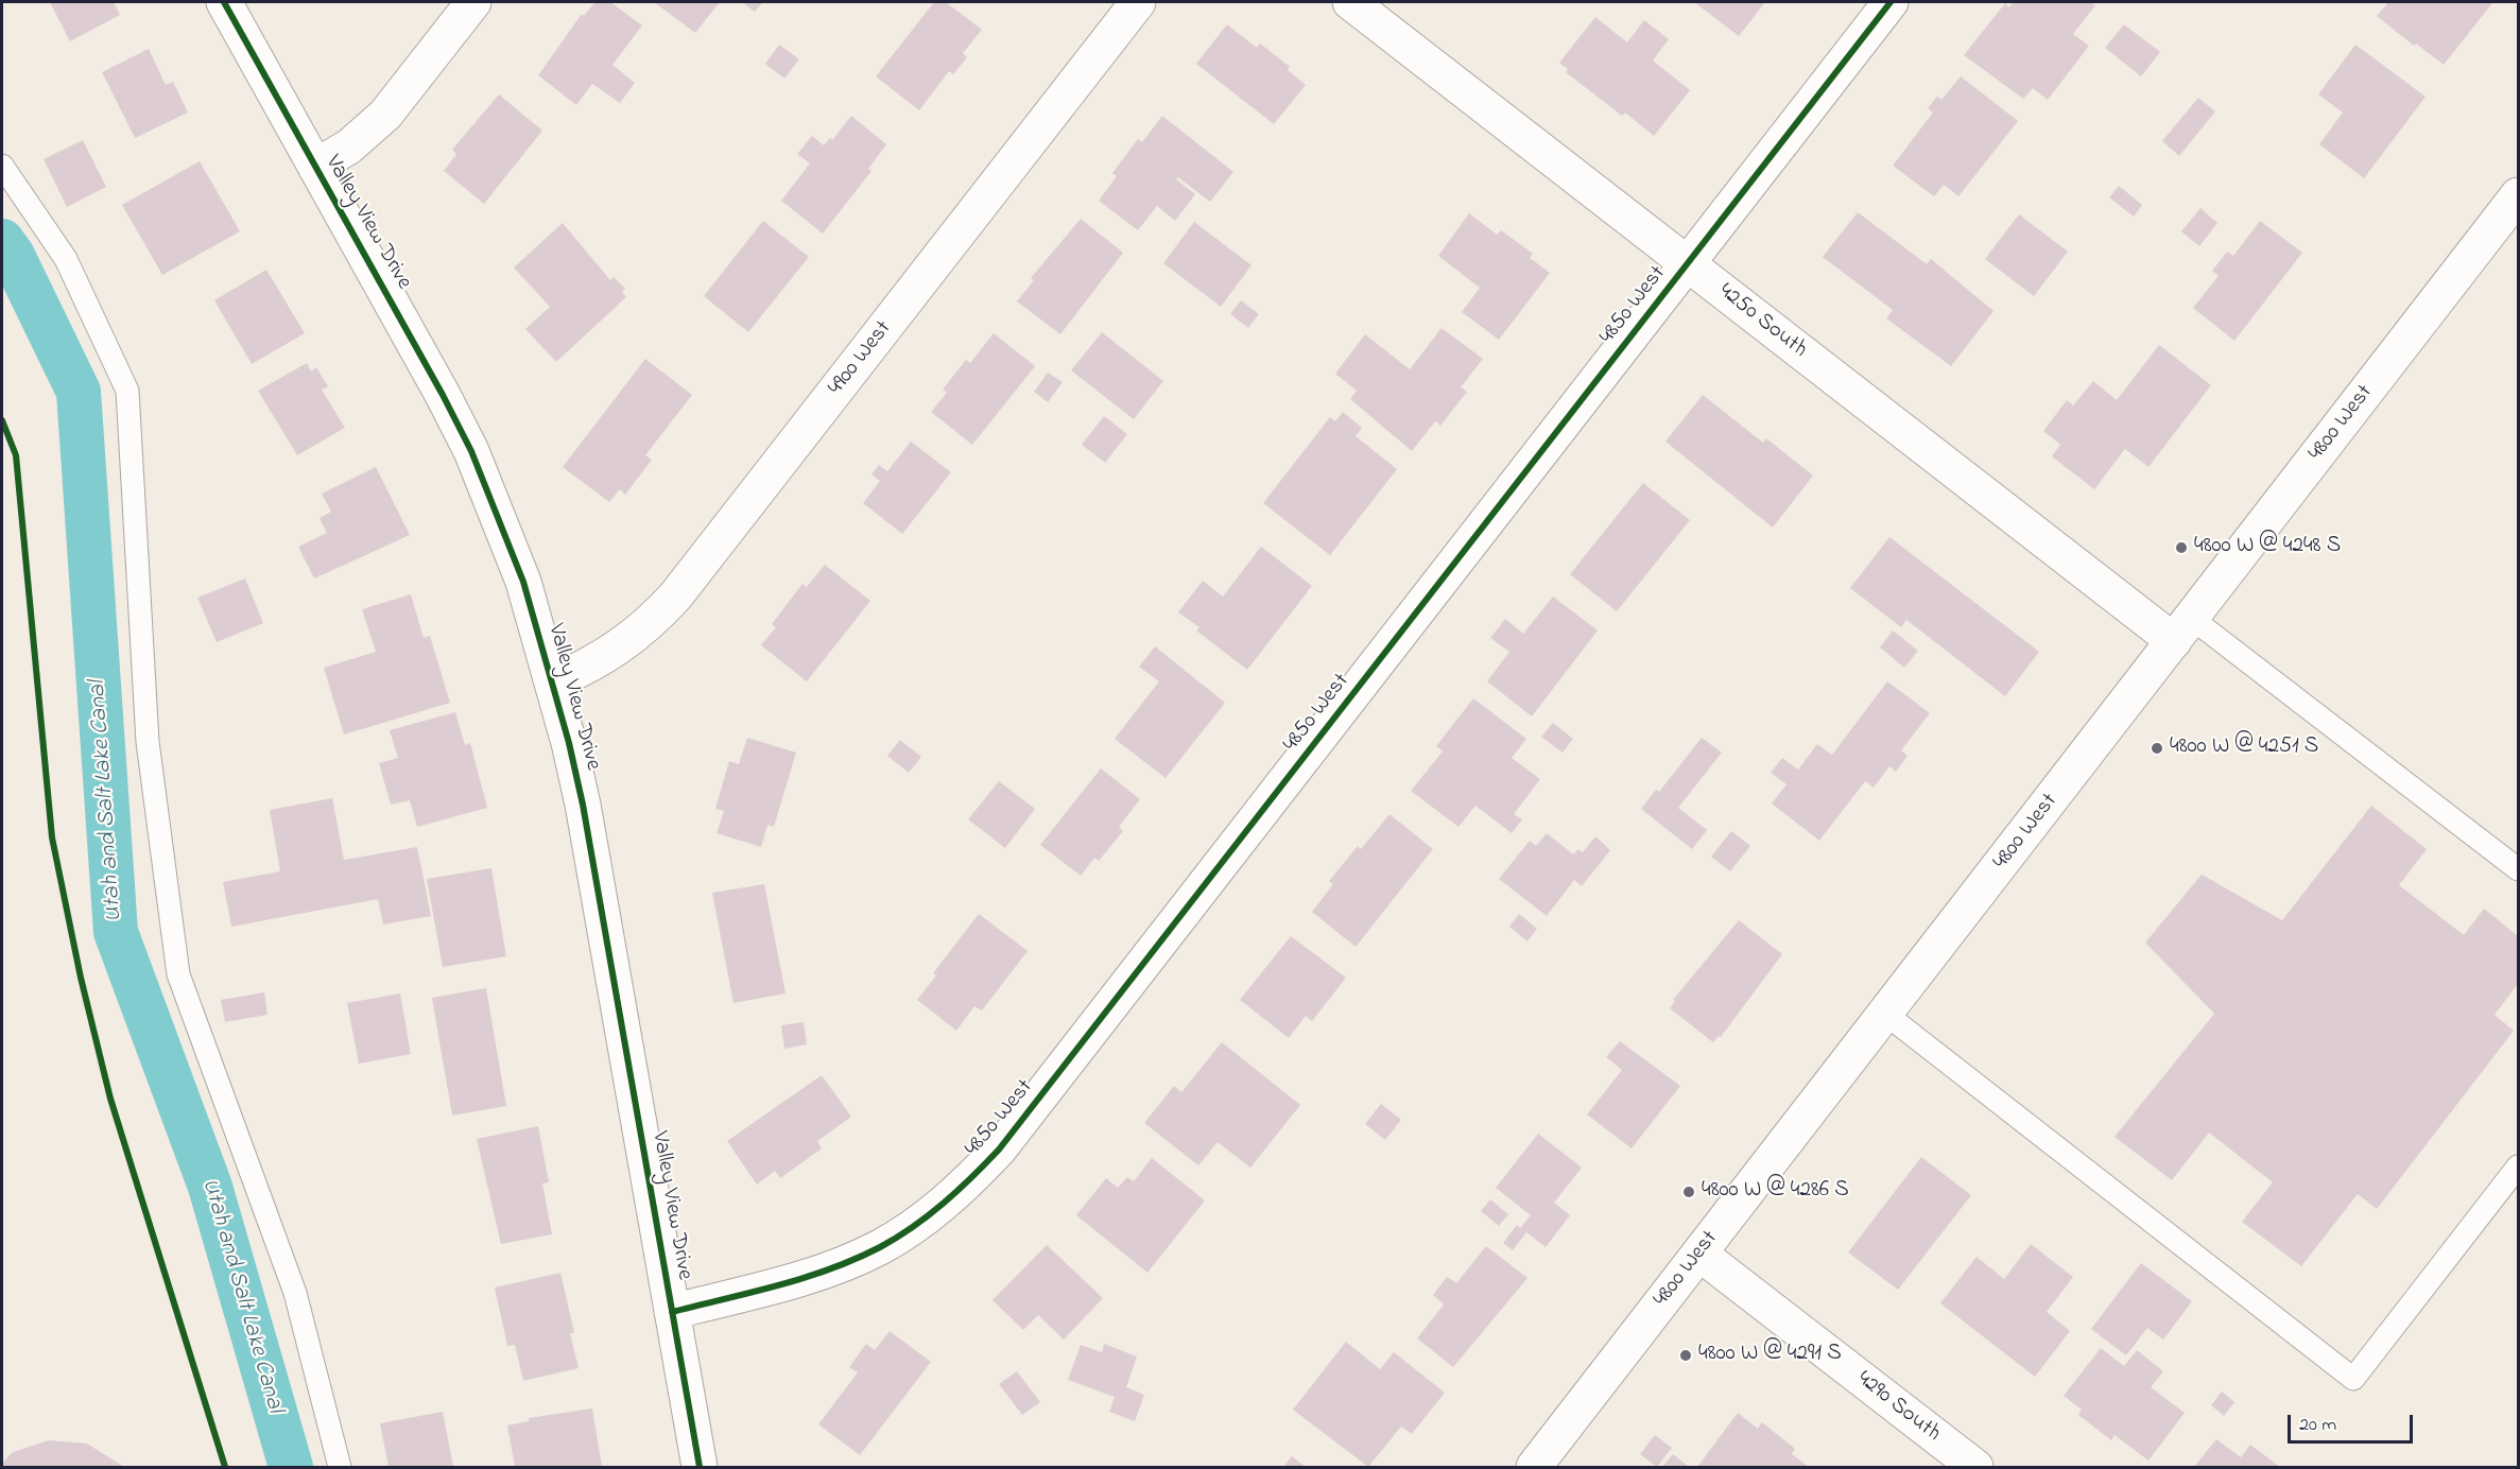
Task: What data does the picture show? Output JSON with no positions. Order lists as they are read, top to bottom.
{
  "streets": {
    "street": [
      "Valley View Drive",
      "4850 West",
      "4250 South",
      "4900 West",
      "4800 West",
      "4290 South"
    ]
  },
  "crossings": [
    ["Valley View Drive", "4850 West"],
    ["Valley View Drive", "4900 West"],
    ["4850 West", "4250 South"],
    ["4250 South", "4800 West"],
    ["4800 West", "4290 South"]
  ],
  "water": ["Utah and Salt Lake Canal"],
  "places": [
    "4800 W @ 4248 S",
    "4800 W @ 4251 S",
    "4800 W @ 4286 S",
    "4800 W @ 4291 S"
  ],
  "scale_bar": "20 m"
}
